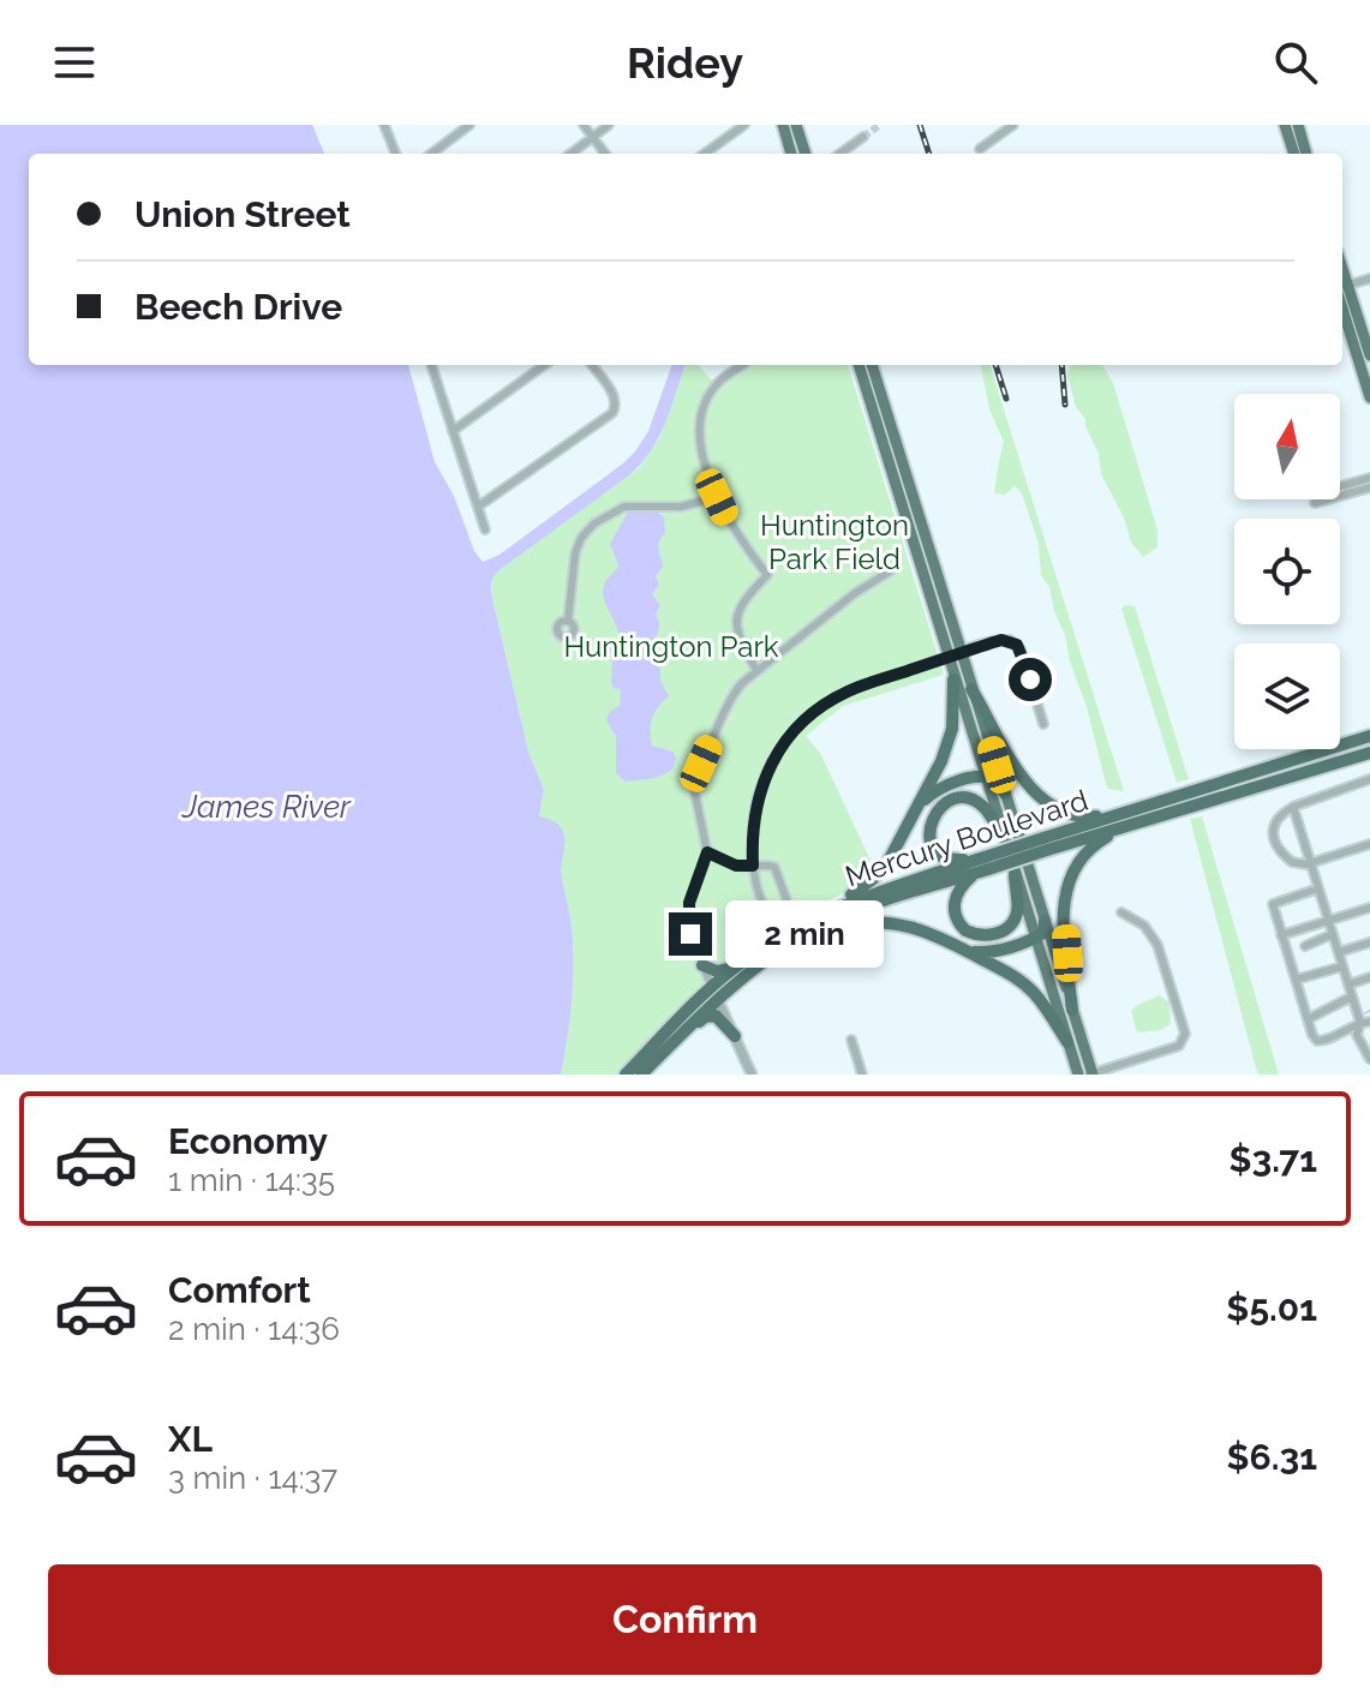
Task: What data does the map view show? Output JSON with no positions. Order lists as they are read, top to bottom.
{
  "streets": {
    "highway": ["Mercury Boulevard"]
  },
  "water": ["James River"],
  "parks": ["Huntington Park Field", "Huntington Park"],
  "north": "top",
  "page": {
    "header": "Ridey",
    "banner": ["Union Street", "Beech Drive"],
    "bubble": "2 min",
    "list": [
      {
        "name": "Economy",
        "note": "1 min · 14:35",
        "value": "$3.71"
      },
      {
        "name": "Comfort",
        "note": "2 min · 14:36",
        "value": "$5.01"
      },
      {
        "name": "XL",
        "note": "3 min · 14:37",
        "value": "$6.31"
      }
    ],
    "buttons": "Confirm"
  }
}
